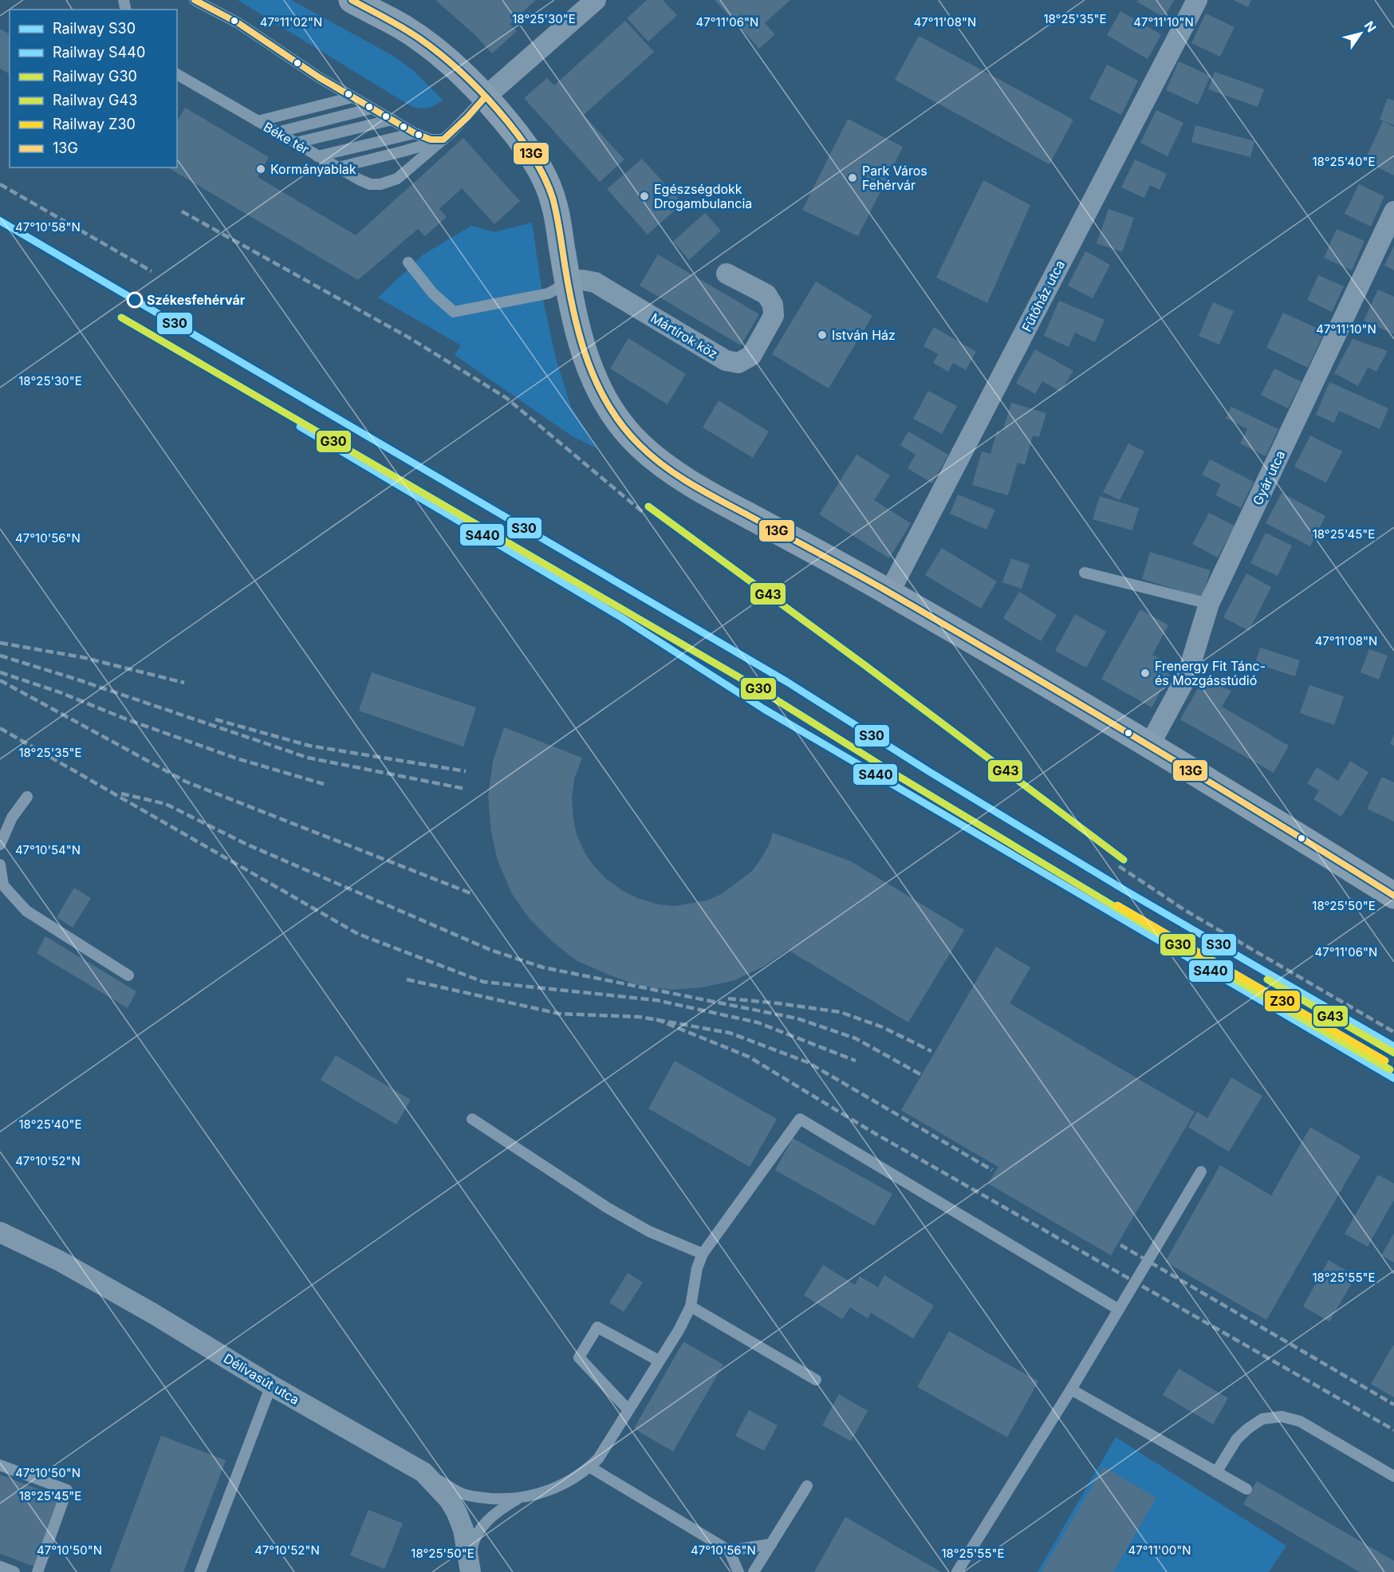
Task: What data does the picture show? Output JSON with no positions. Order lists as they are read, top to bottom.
{
  "streets": {
    "street": [
      "Fűtőház utca",
      "Mártírok köz",
      "Gyár utca",
      "Délivasút utca"
    ],
    "lane": ["Béke tér"]
  },
  "places": [
    "Kormányablak",
    "Park Város Fehérvár",
    "Egészségdokk Drogambulancia",
    "Székesfehérvár",
    "István Ház",
    "Frenergy Fit Tánc- és Mozgásstúdió"
  ],
  "lines": [
    "transit line 13G",
    "rail line S30",
    "rail line G30",
    "rail line S440",
    "rail line G43",
    "rail line Z30"
  ],
  "legend": [
    "Railway S30",
    "Railway S440",
    "Railway G30",
    "Railway G43",
    "Railway Z30",
    "13G"
  ],
  "north": "top right",
  "coordinates": [
    "18°25'30\"E",
    "18°25'35\"E",
    "47°11'02\"N",
    "47°11'06\"N",
    "47°11'08\"N",
    "47°11'10\"N",
    "18°25'40\"E",
    "47°10'58\"N",
    "18°25'45\"E",
    "47°10'56\"N",
    "47°10'54\"N",
    "18°25'50\"E",
    "47°10'52\"N",
    "18°25'55\"E",
    "47°10'50\"N",
    "47°11'00\"N"
  ]
}
